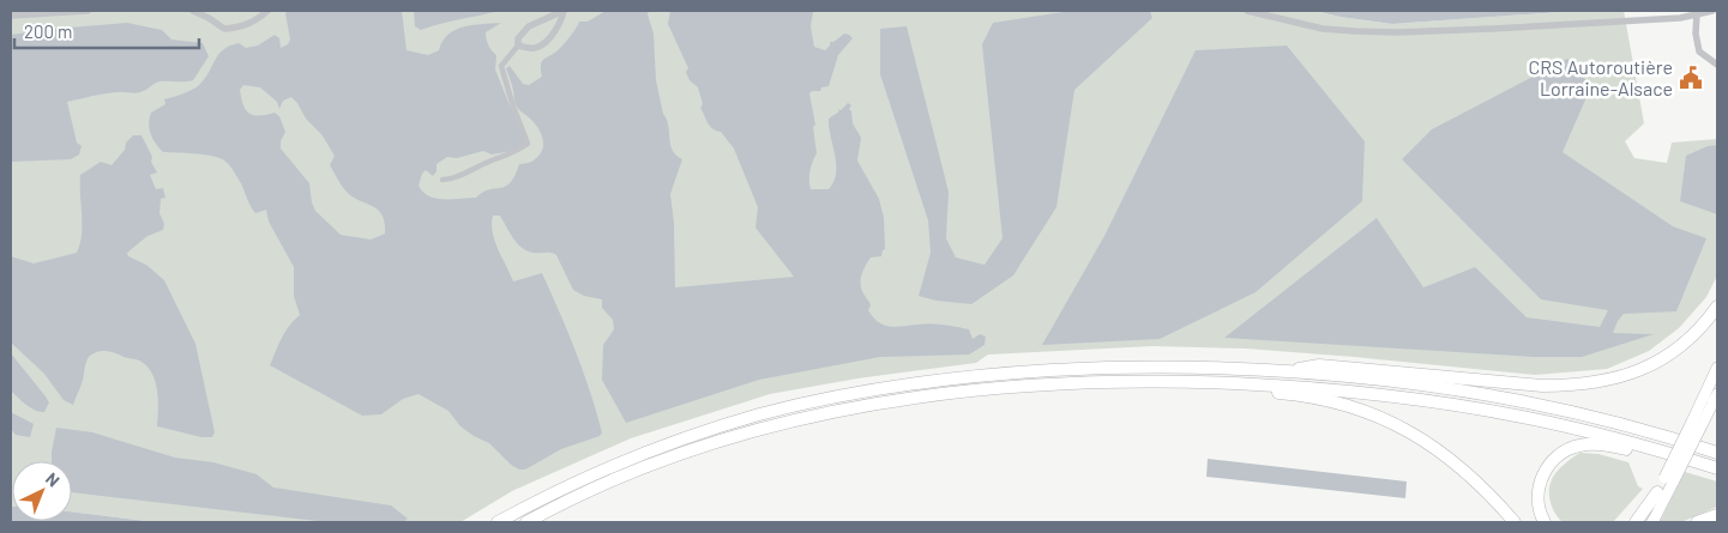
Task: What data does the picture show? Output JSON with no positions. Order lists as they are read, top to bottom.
{
  "places": {
    "public building": ["CRS Autoroutière Lorraine-Alsace"]
  },
  "scale_bar": "200 m",
  "north": "top right"
}
